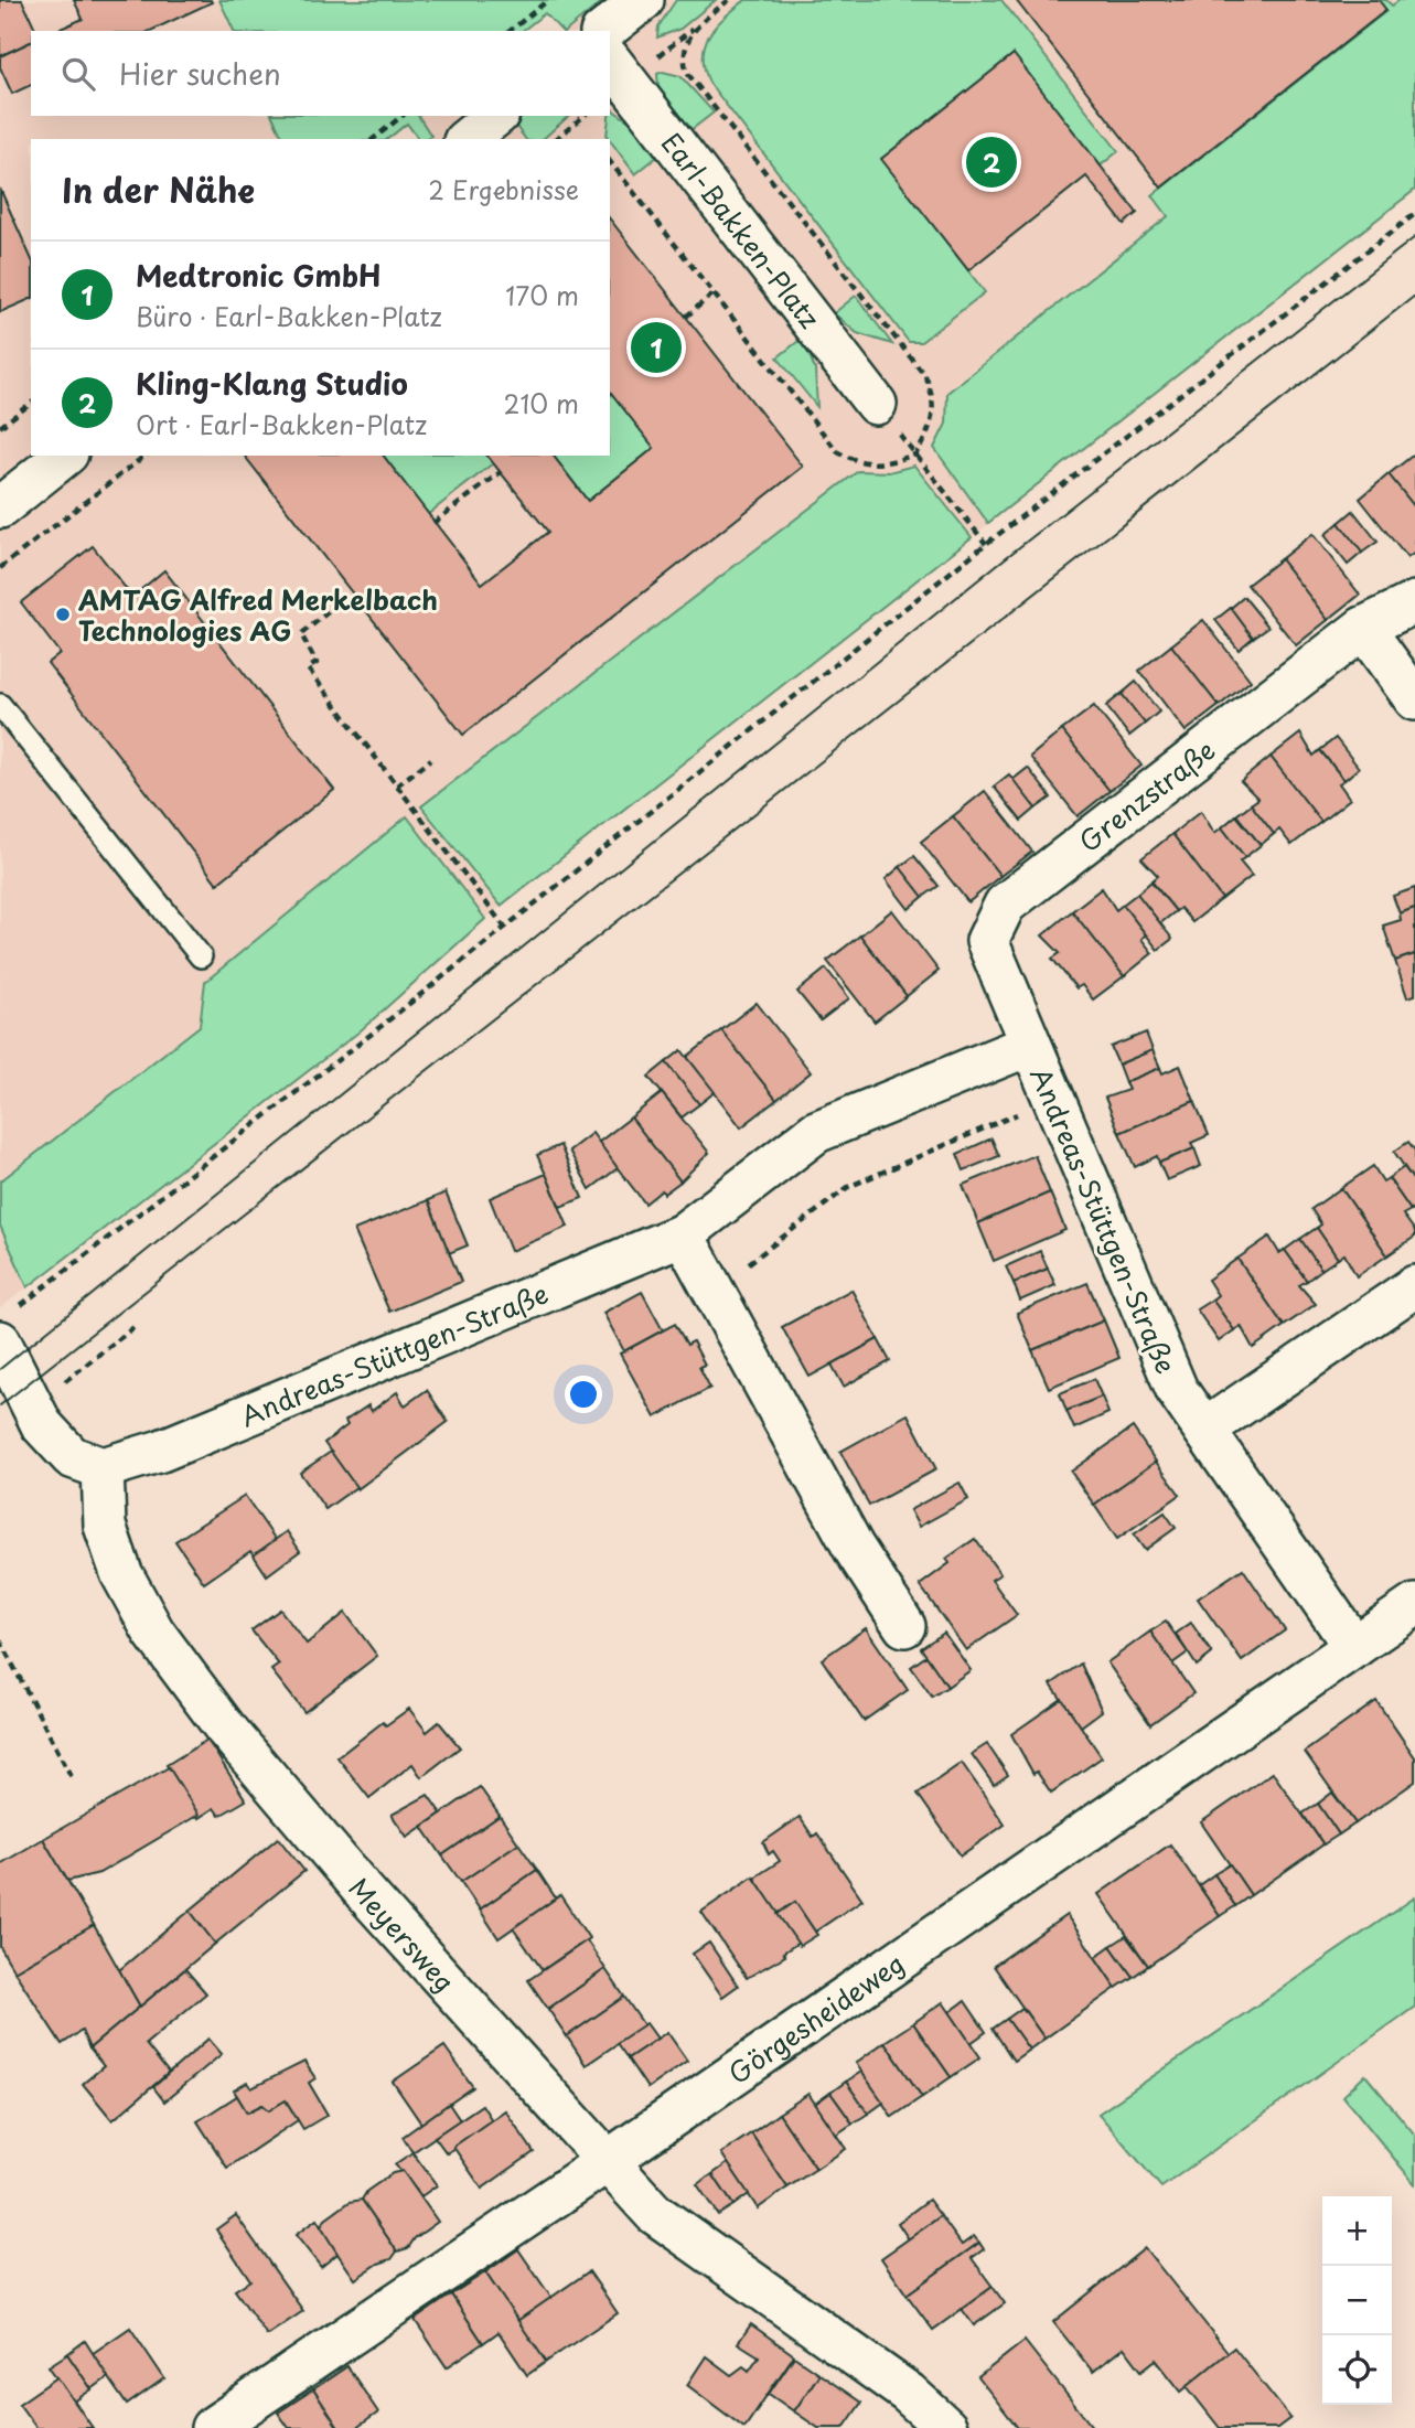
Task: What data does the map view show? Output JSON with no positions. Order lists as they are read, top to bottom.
{
  "streets": {
    "street": [
      "Earl-Bakken-Platz",
      "Grenzstraße",
      "Andreas-Stüttgen-Straße",
      "Meyersweg",
      "Görgesheideweg"
    ]
  },
  "crossings": [
    ["Grenzstraße", "Andreas-Stüttgen-Straße"],
    ["Andreas-Stüttgen-Straße", "Meyersweg"],
    ["Andreas-Stüttgen-Straße", "Görgesheideweg"],
    ["Meyersweg", "Görgesheideweg"]
  ],
  "places": ["AMTAG Alfred Merkelbach Technologies AG"],
  "page": {
    "search": "Hier suchen",
    "pins": ["2", "1"],
    "heading": ["In der Nähe", "2 Ergebnisse"],
    "list": [
      {
        "mark": "1",
        "name": "Medtronic GmbH",
        "note": "Büro · Earl-Bakken-Platz",
        "value": "170 m"
      },
      {
        "mark": "2",
        "name": "Kling-Klang Studio",
        "note": "Ort · Earl-Bakken-Platz",
        "value": "210 m"
      }
    ],
    "map_buttons": ["+", "−"]
  }
}
